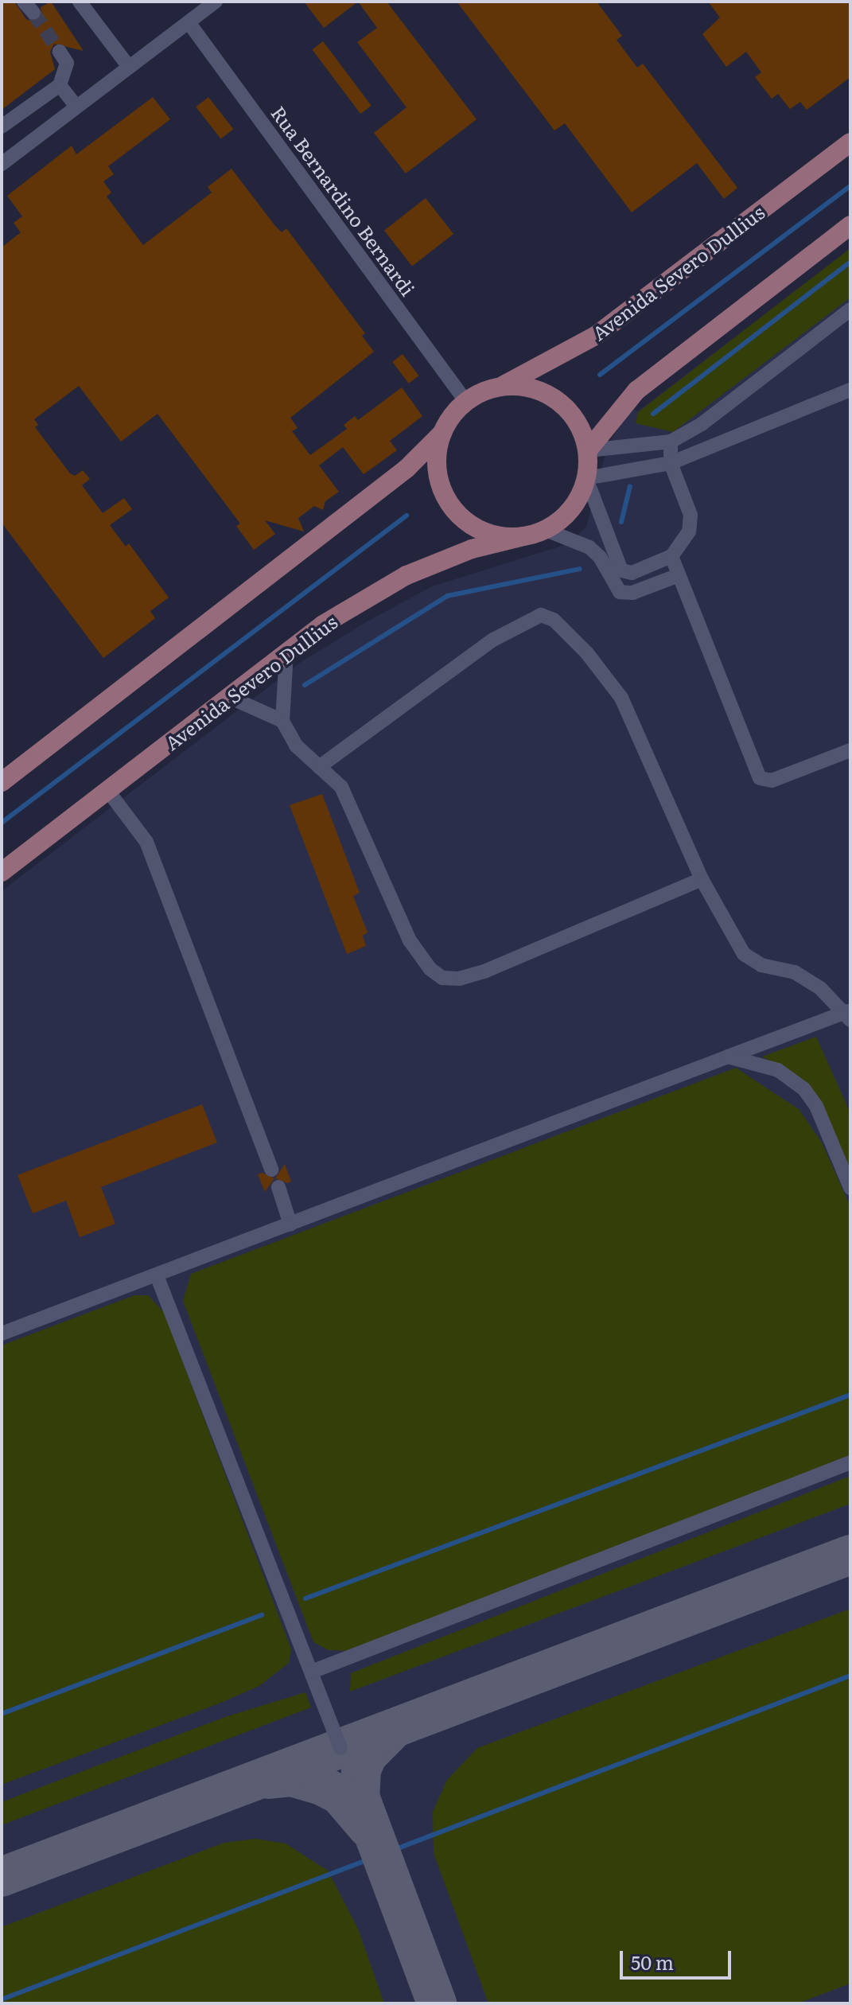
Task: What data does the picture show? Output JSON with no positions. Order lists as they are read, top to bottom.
{
  "streets": {
    "main road": ["Avenida Severo Dullius"],
    "street": ["Rua Bernardino Bernardi"]
  },
  "crossings": [
    ["Rua Bernardino Bernardi", "Avenida Severo Dullius"]
  ],
  "scale_bar": "50 m"
}
